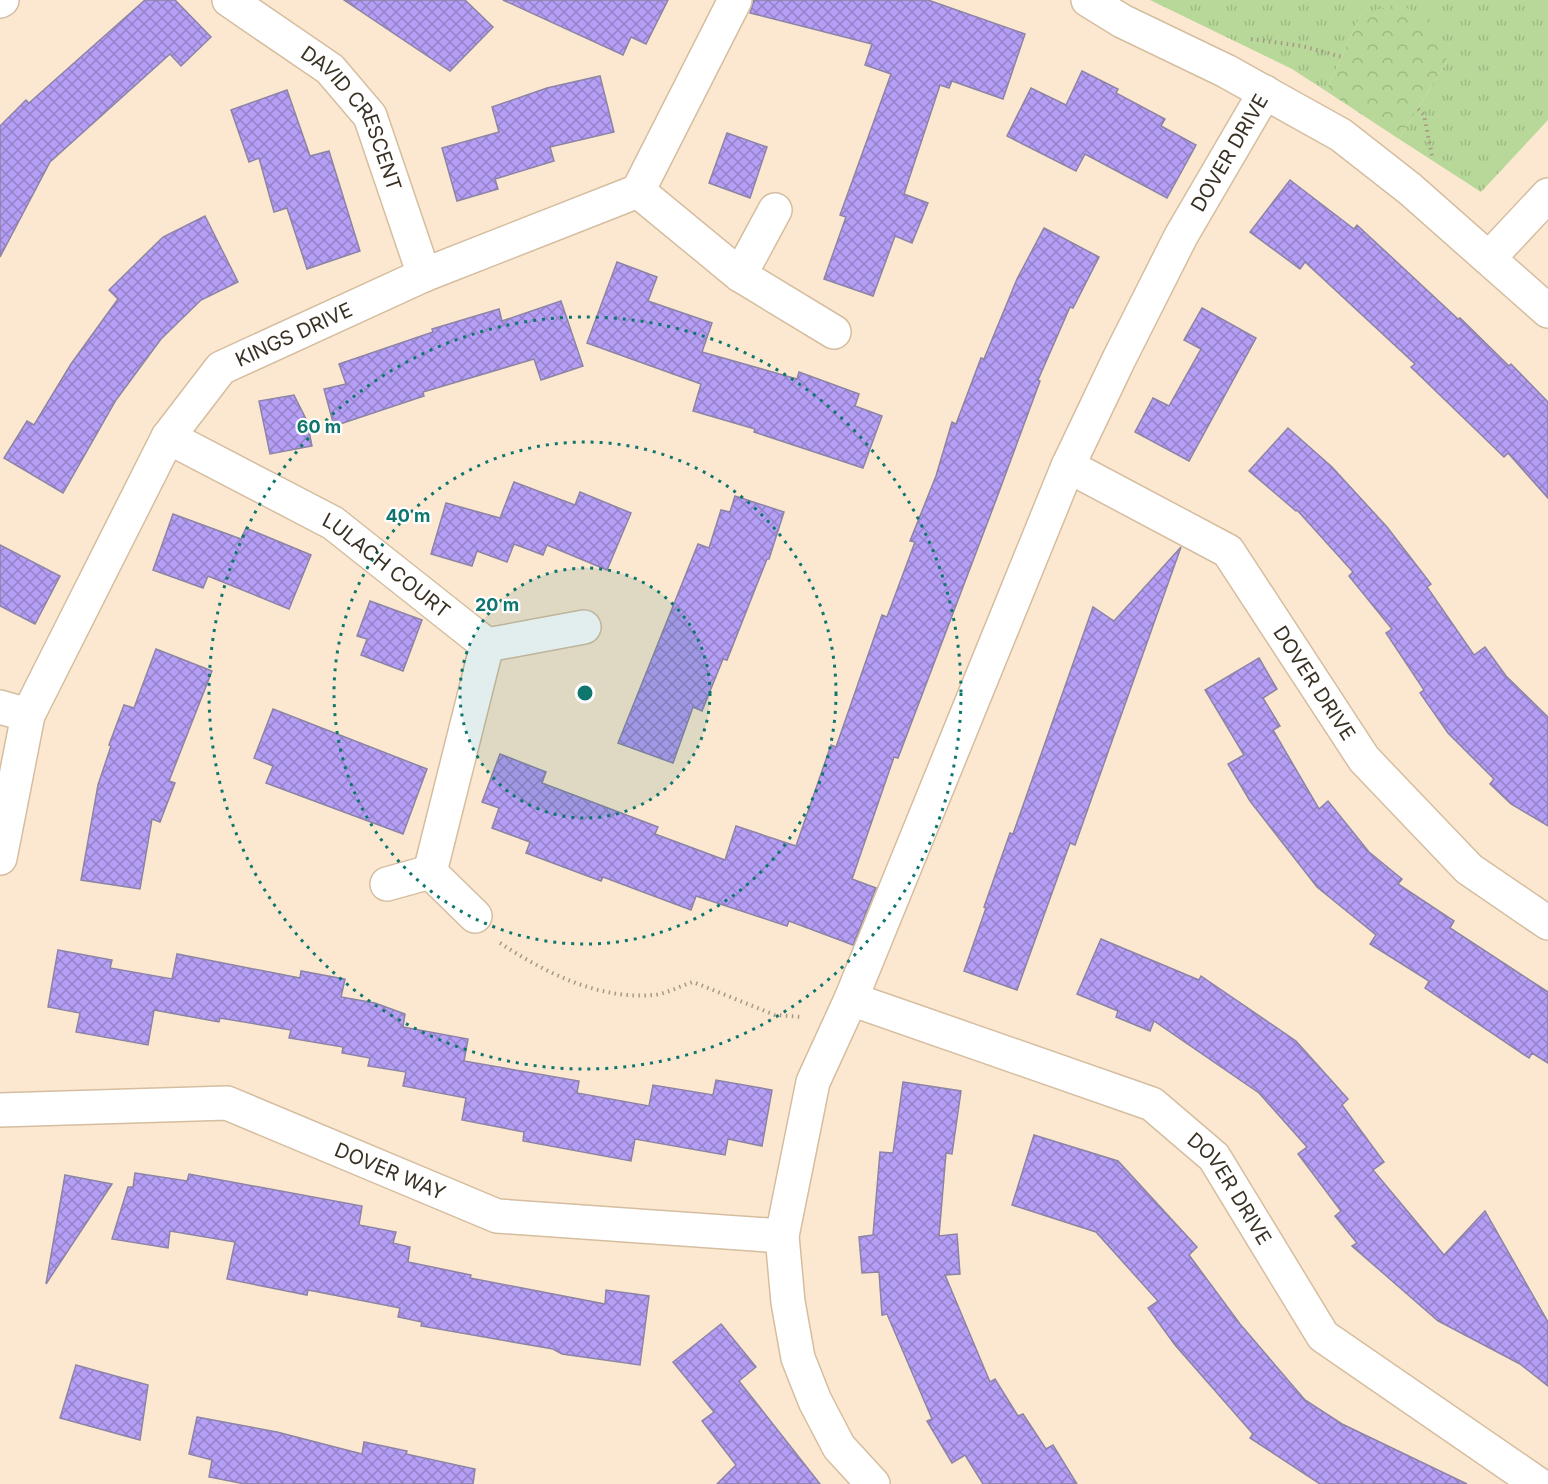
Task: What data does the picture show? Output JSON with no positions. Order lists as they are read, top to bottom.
{
  "streets": {
    "street": [
      "DAVID CRESCENT",
      "DOVER DRIVE",
      "KINGS DRIVE",
      "LULACH COURT",
      "DOVER WAY"
    ]
  },
  "crossings": [
    ["DAVID CRESCENT", "KINGS DRIVE"],
    ["DOVER DRIVE", "DOVER WAY"],
    ["KINGS DRIVE", "LULACH COURT"]
  ],
  "rings": ["60 m", "40 m", "20 m"]
}
